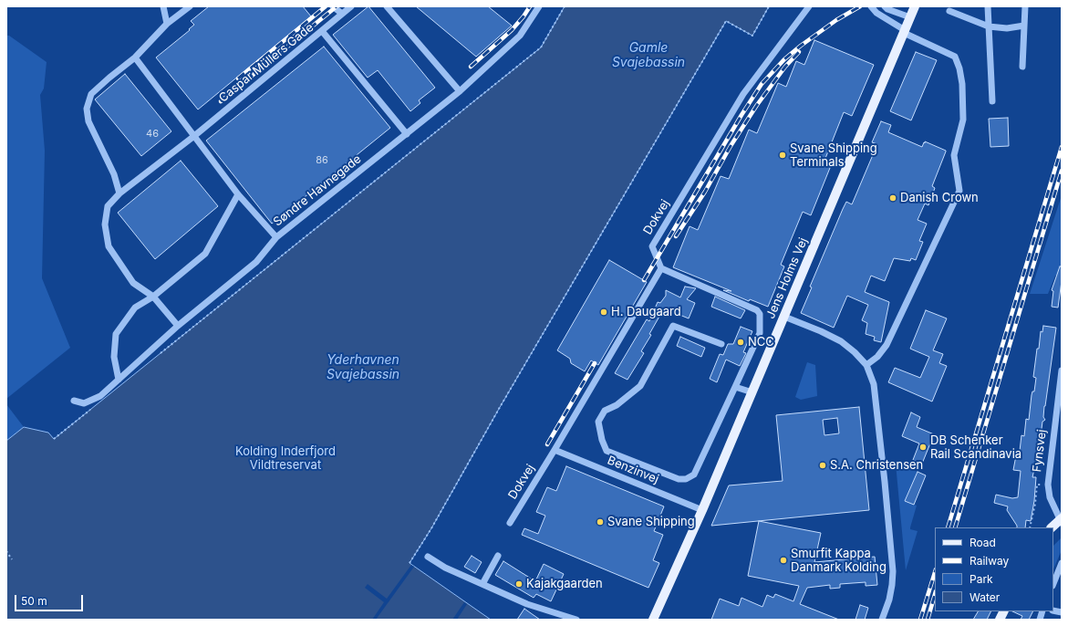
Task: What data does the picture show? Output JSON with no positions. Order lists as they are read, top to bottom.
{
  "streets": {
    "main road": ["Jens Holms Vej", "Fynsvej"],
    "street": [
      "Caspar Müllers Gade",
      "Søndre Havnegade",
      "Dokvej",
      "Benzinvej"
    ]
  },
  "crossings": [
    ["Caspar Müllers Gade", "Søndre Havnegade"],
    ["Dokvej", "Benzinvej"],
    ["Jens Holms Vej", "Benzinvej"]
  ],
  "water": ["Gamle Svajebassin", "Yderhavnen Svajebassin"],
  "parks": ["Kolding Inderfjord Vildtreservat"],
  "places": [
    "Svane Shipping Terminals",
    "Danish Crown",
    "H. Daugaard",
    "NCC",
    "DB Schenker Rail Scandinavia",
    "S.A. Christensen",
    "Svane Shipping",
    "Smurfit Kappa Danmark Kolding",
    "Kajakgaarden"
  ],
  "house_numbers": ["46", "86"],
  "legend": [
    "Road",
    "Railway",
    "Park",
    "Water"
  ],
  "scale_bar": "50 m"
}
